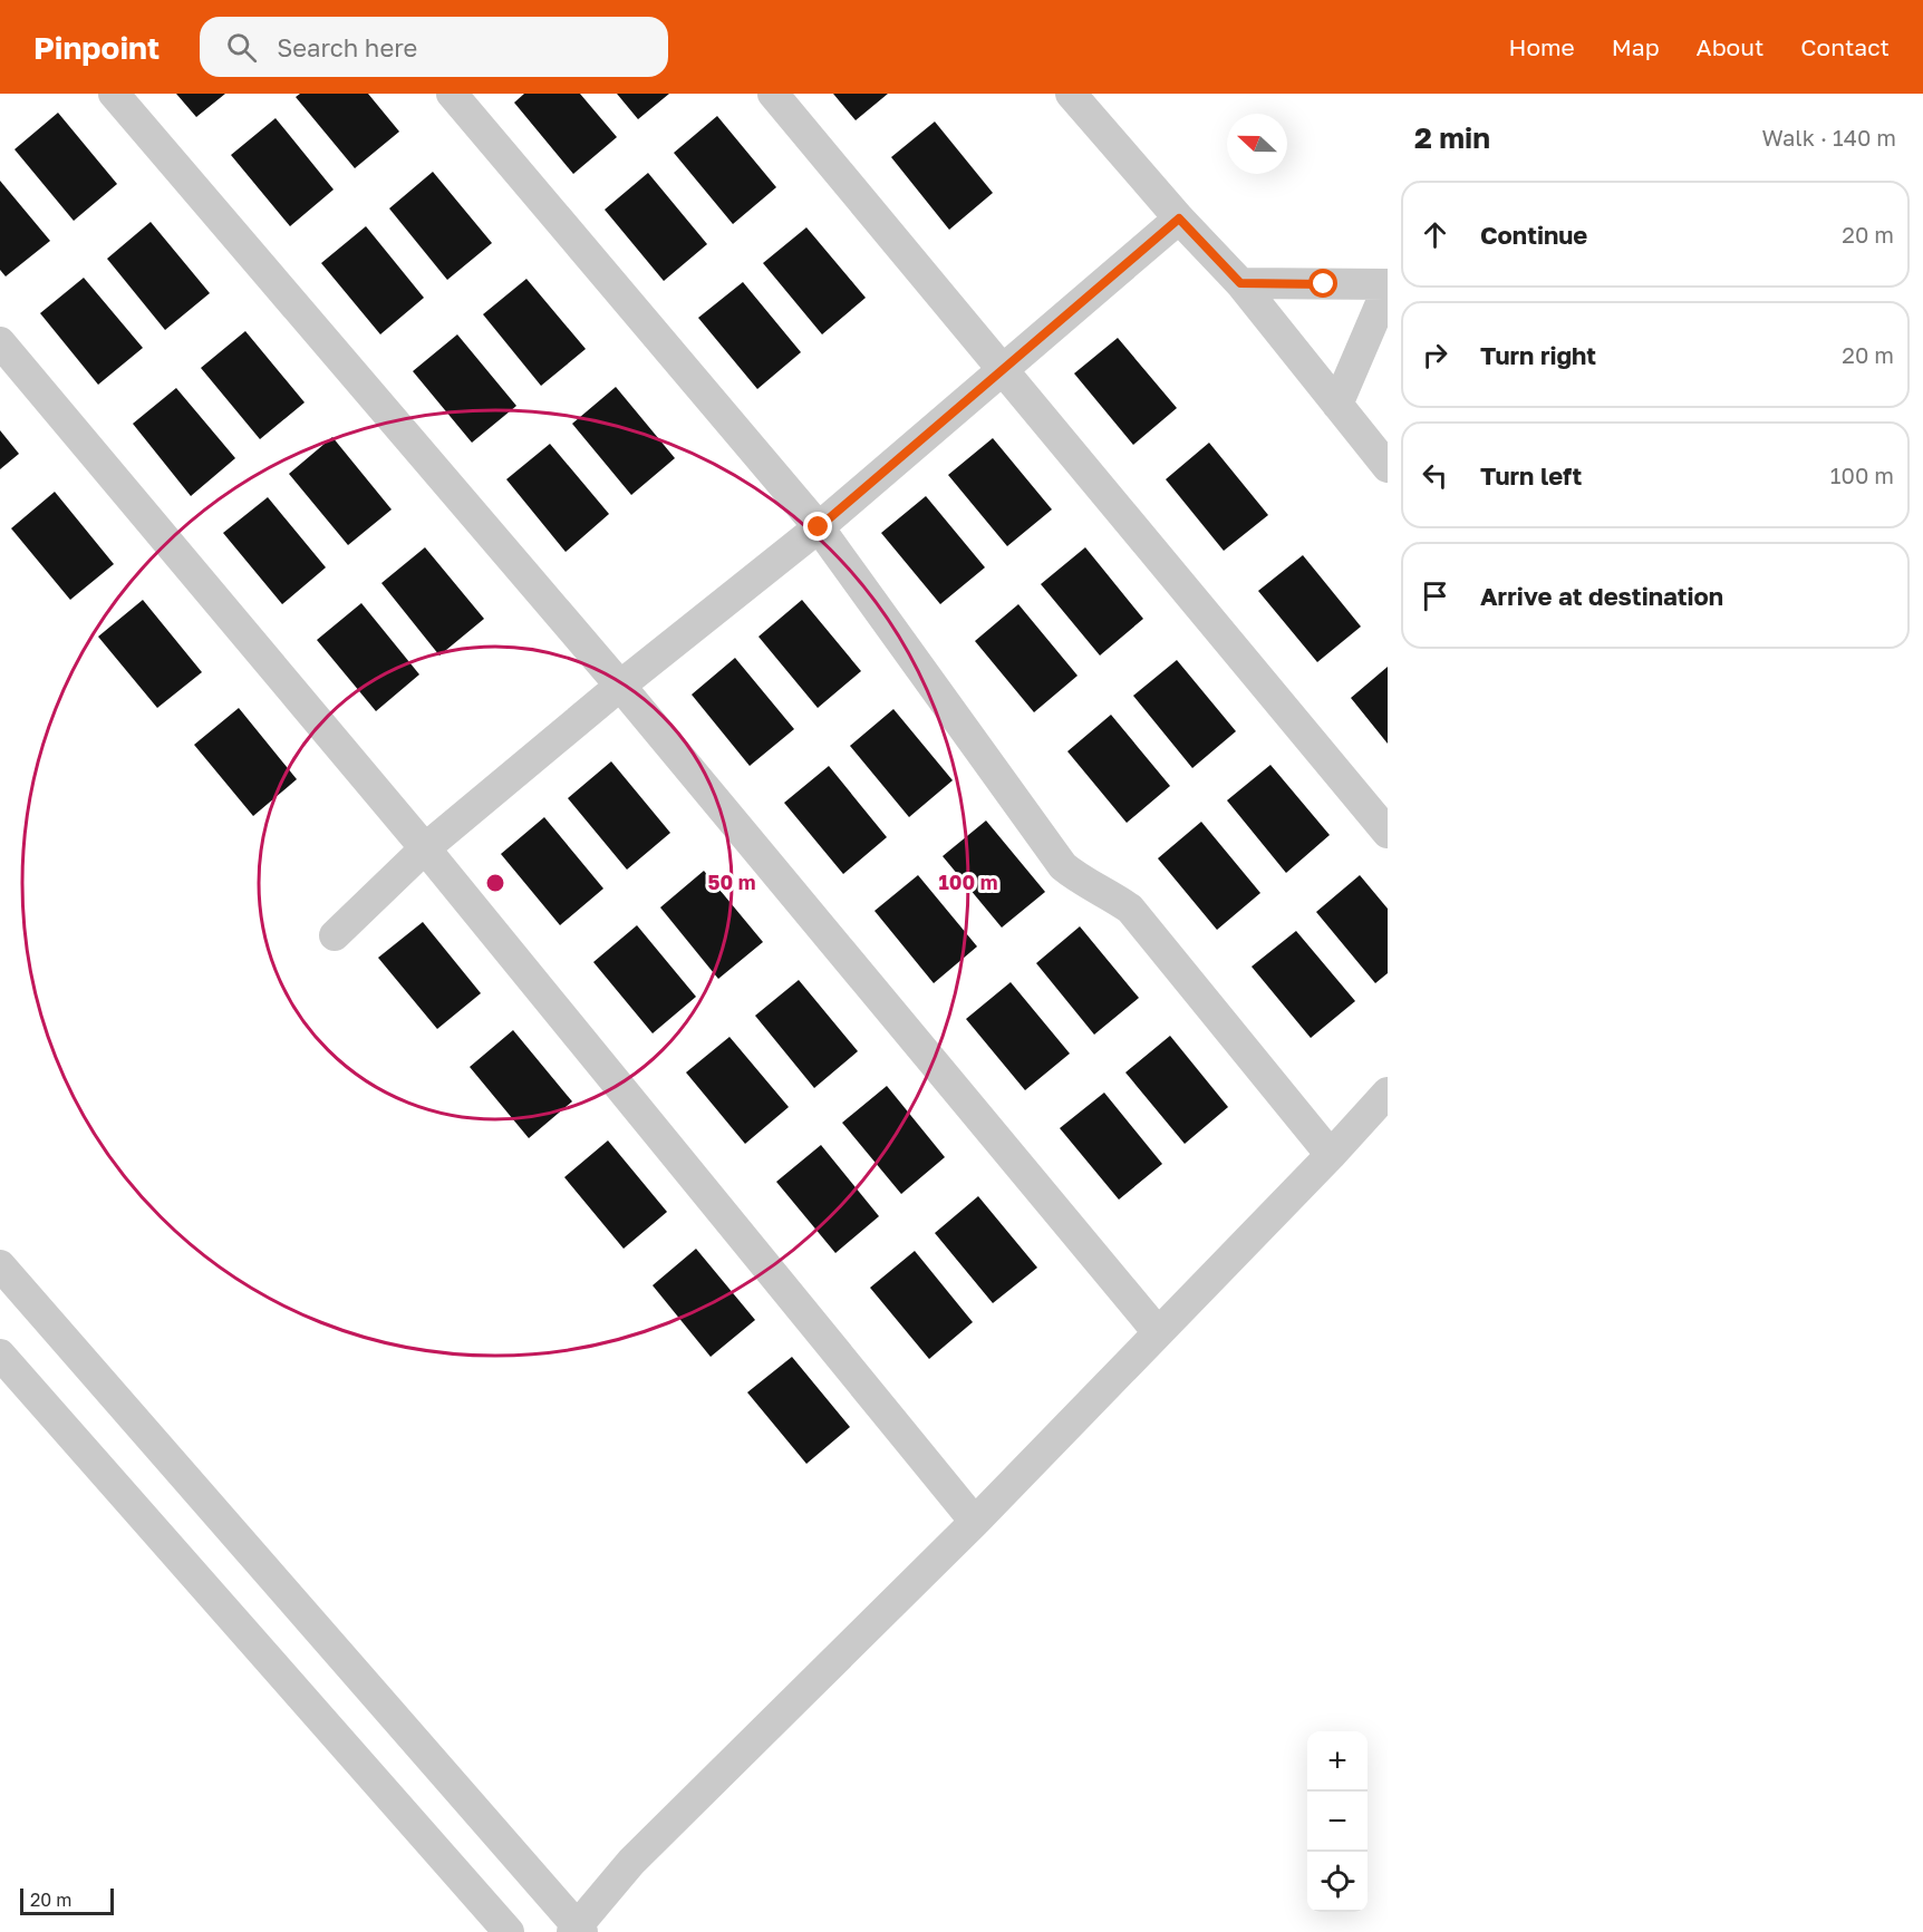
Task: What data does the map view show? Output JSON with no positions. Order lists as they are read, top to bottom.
{
  "scale_bar": "20 m",
  "north": "left",
  "page": {
    "header": "Pinpoint",
    "search": "Search here",
    "nav": [
      "Home",
      "Map",
      "About",
      "Contact"
    ],
    "heading": ["2 min", "Walk · 140 m"],
    "list": [
      ["Continue", "20 m"],
      ["Turn right", "20 m"],
      ["Turn left", "100 m"],
      "Arrive at destination"
    ],
    "map_buttons": ["+", "−"],
    "scale": "20 m"
  },
  "rings": ["50 m", "100 m"]
}
